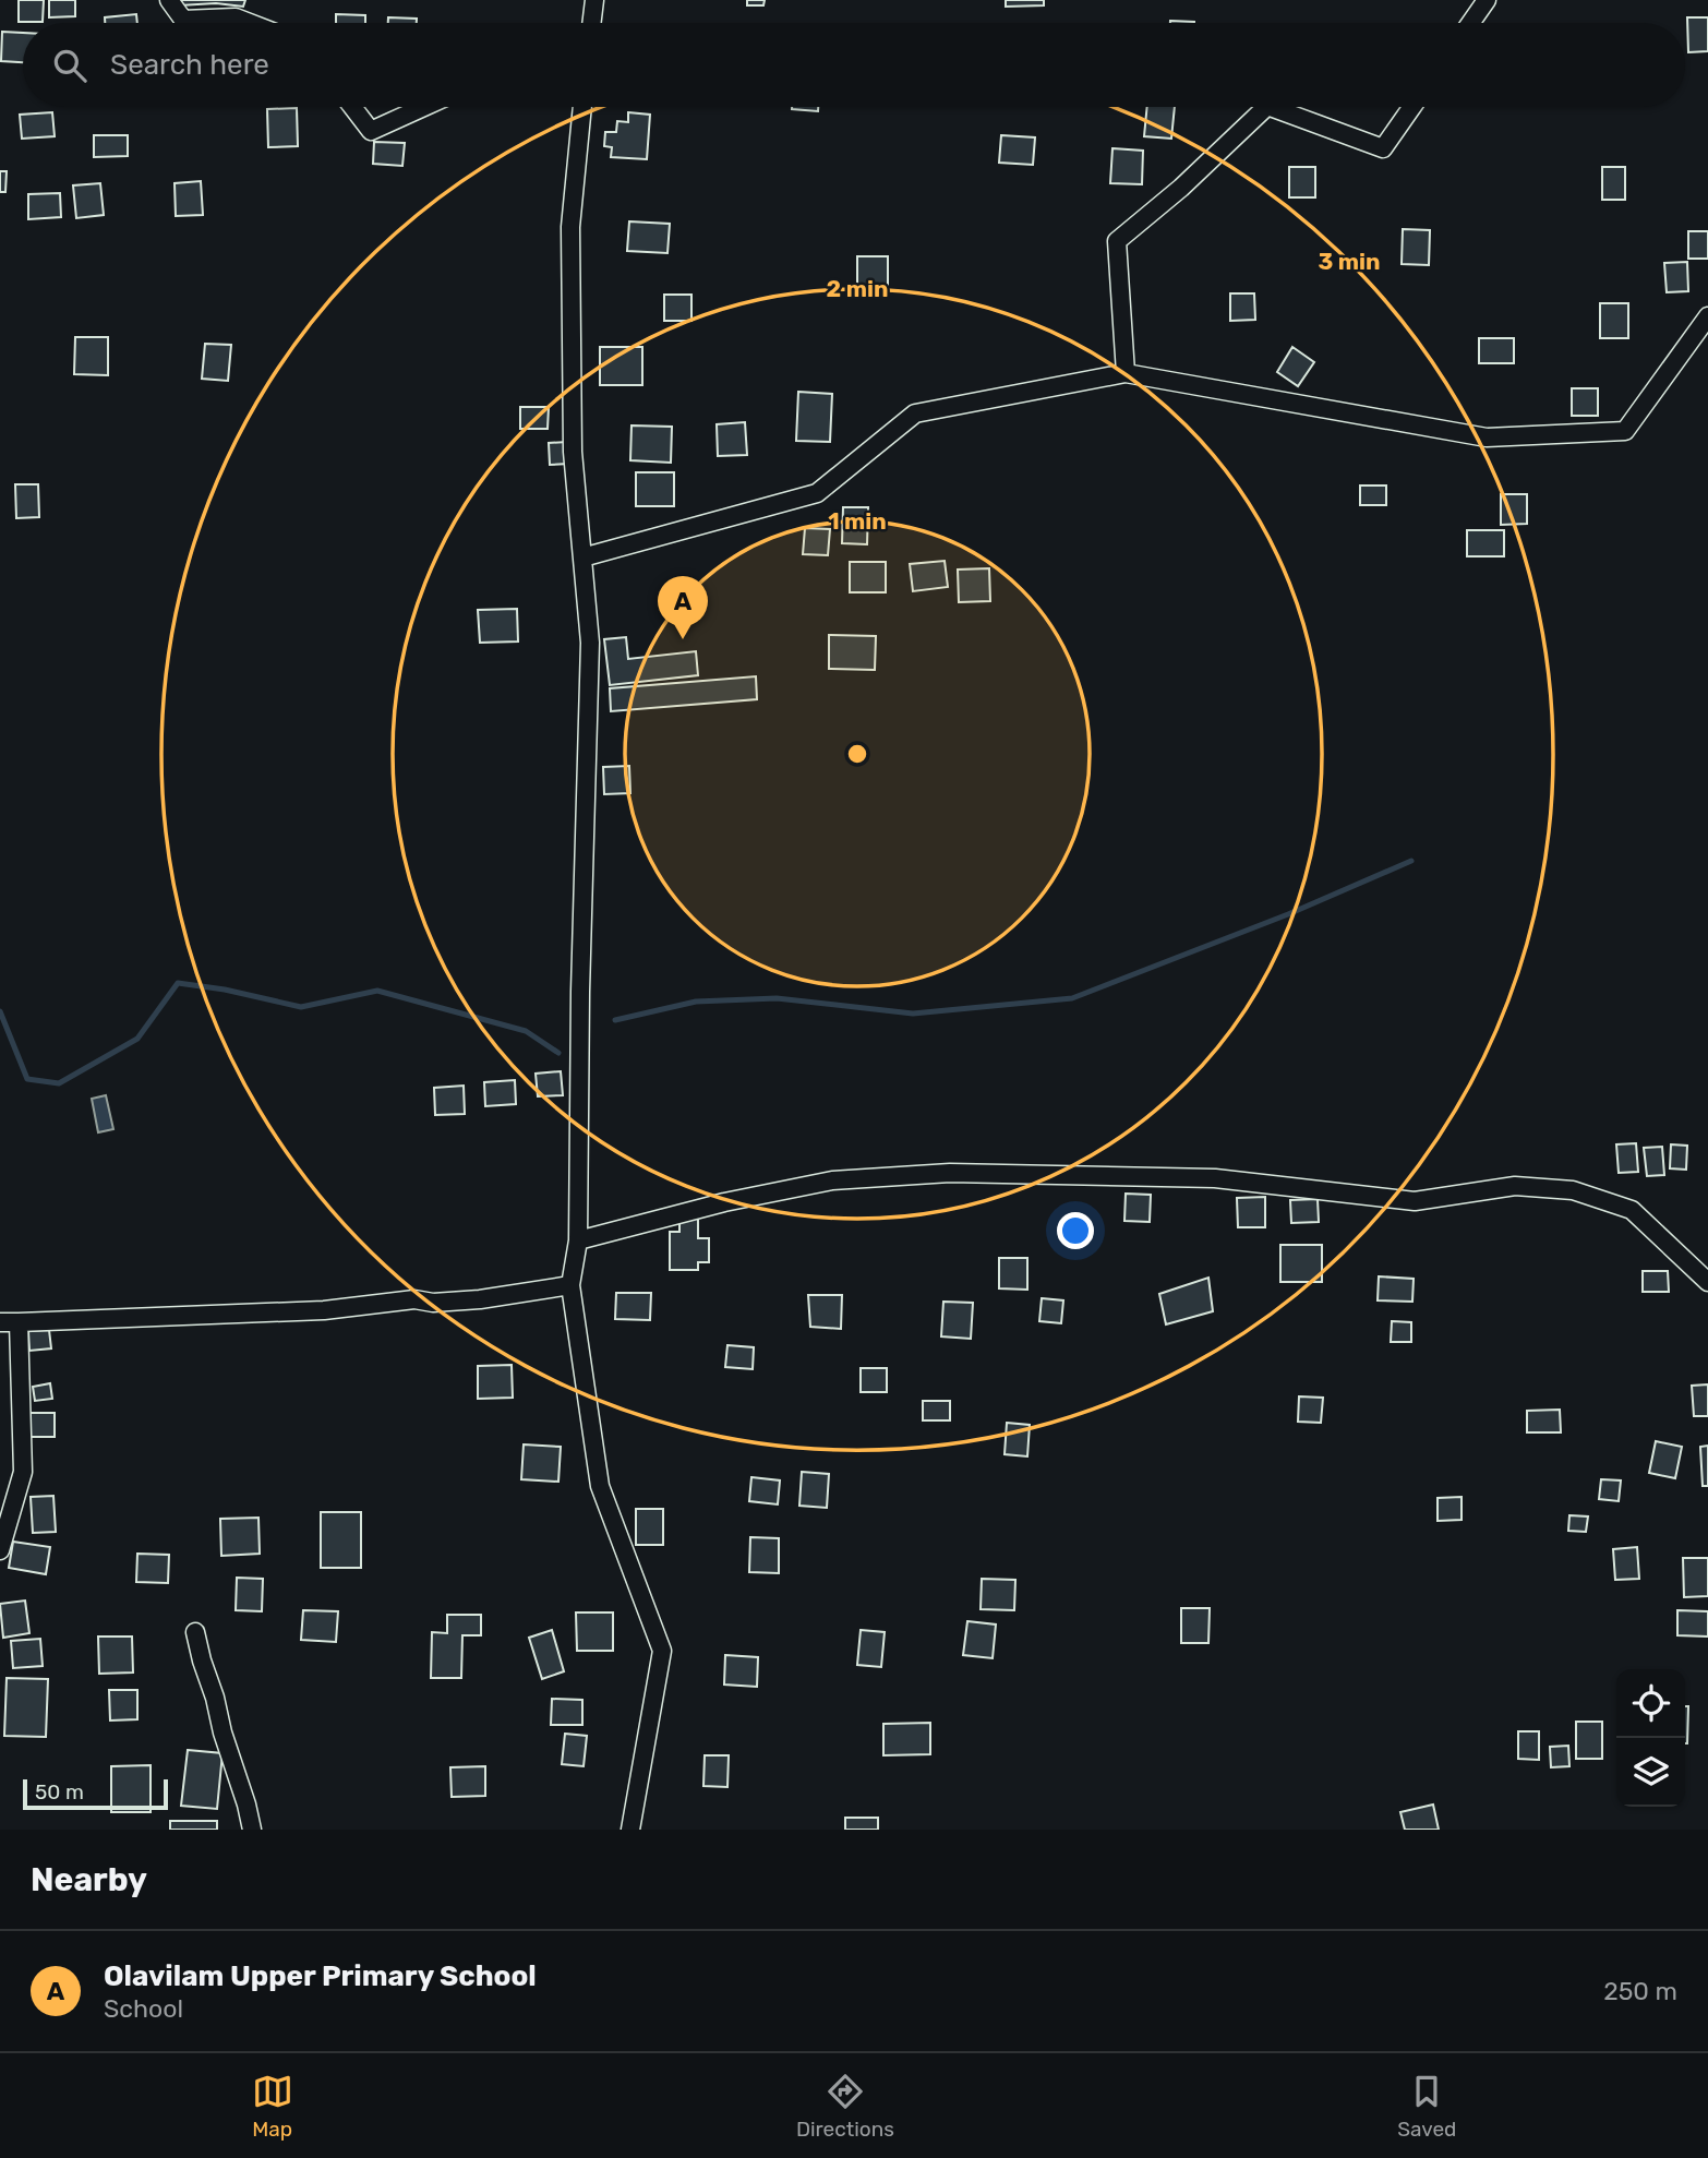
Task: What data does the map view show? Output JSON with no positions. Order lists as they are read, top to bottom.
{
  "scale_bar": "50 m",
  "page": {
    "search": "Search here",
    "pins": "A",
    "scale": "50 m",
    "heading": "Nearby",
    "list": [
      {
        "mark": "A",
        "name": "Olavilam Upper Primary School",
        "note": "School",
        "value": "250 m"
      }
    ],
    "nav": ["Map", "Directions", "Saved"]
  },
  "rings": ["3 min", "2 min", "1 min"]
}
